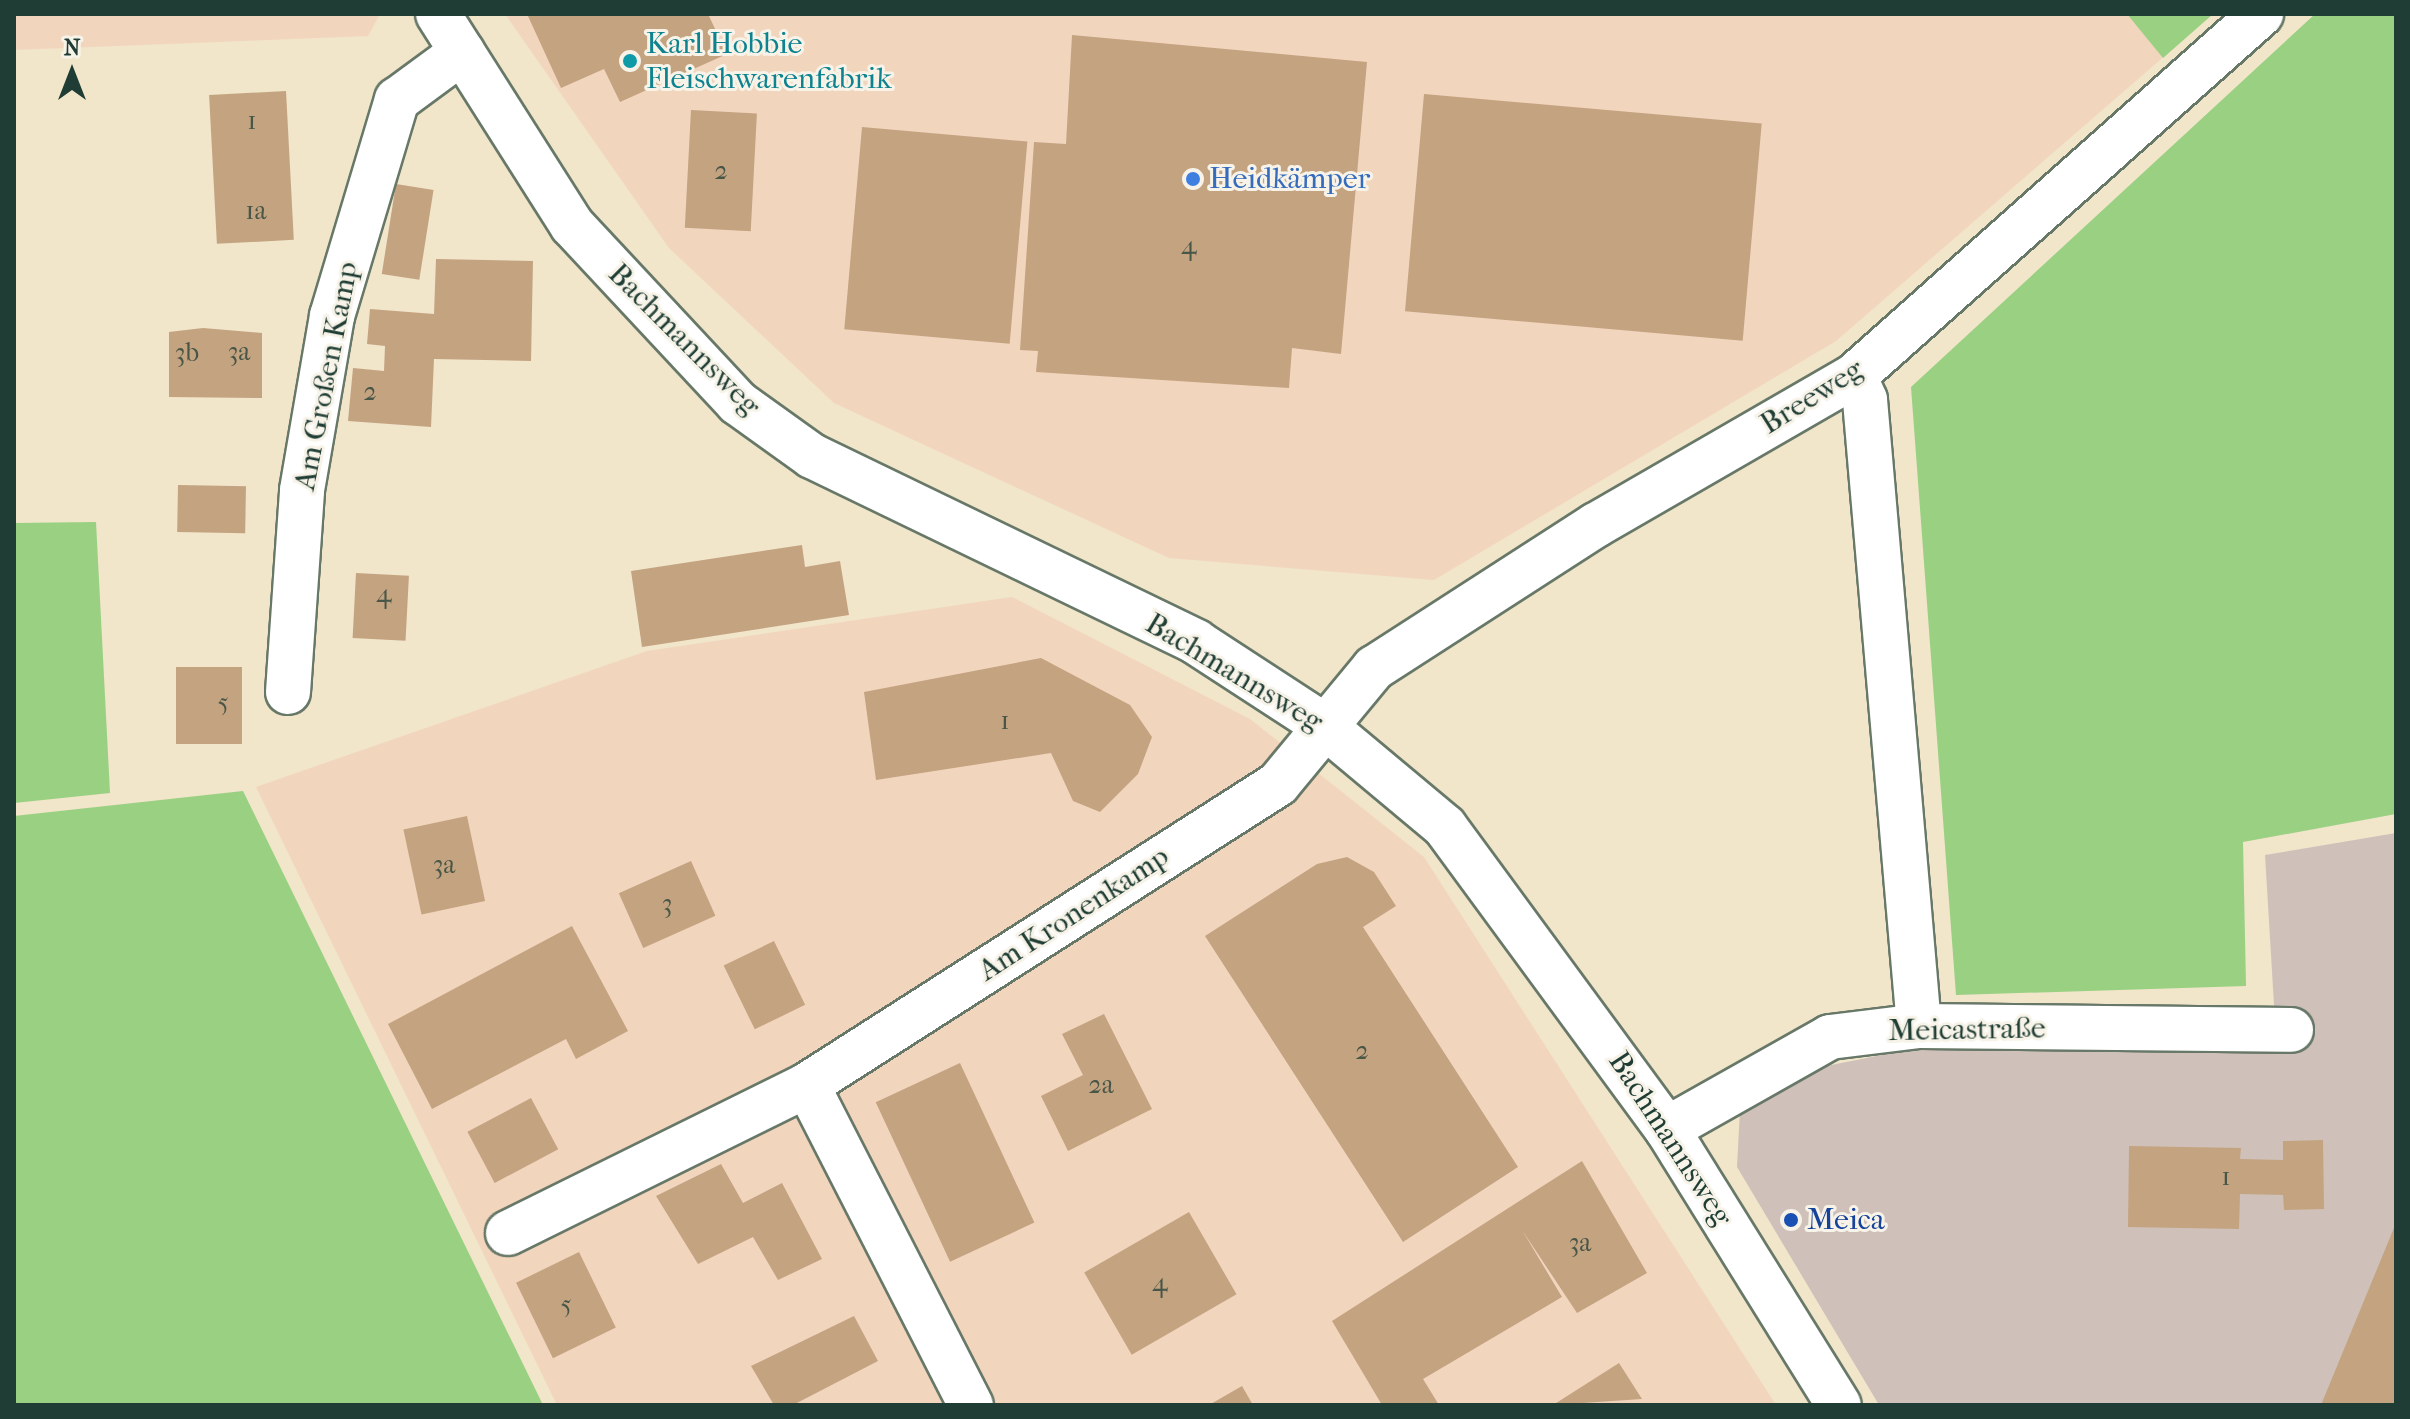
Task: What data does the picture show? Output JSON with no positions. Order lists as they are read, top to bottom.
{
  "streets": {
    "street": [
      "Bachmannsweg",
      "Am Großen Kamp",
      "Breeweg",
      "Am Kronenkamp",
      "Meicastraße"
    ]
  },
  "crossings": [
    ["Bachmannsweg", "Am Großen Kamp"],
    ["Bachmannsweg", "Breeweg"],
    ["Bachmannsweg", "Am Kronenkamp"],
    ["Bachmannsweg", "Meicastraße"],
    ["Breeweg", "Am Kronenkamp"]
  ],
  "places": ["Karl Hobbie Fleischwarenfabrik", "Heidkämper", "Meica"],
  "house_numbers": [
    "1",
    "2",
    "1a",
    "4",
    "3a",
    "3b",
    "2",
    "4",
    "5",
    "1",
    "3a",
    "3",
    "2",
    "2a",
    "1",
    "3a",
    "4",
    "5"
  ],
  "north": "top"
}
